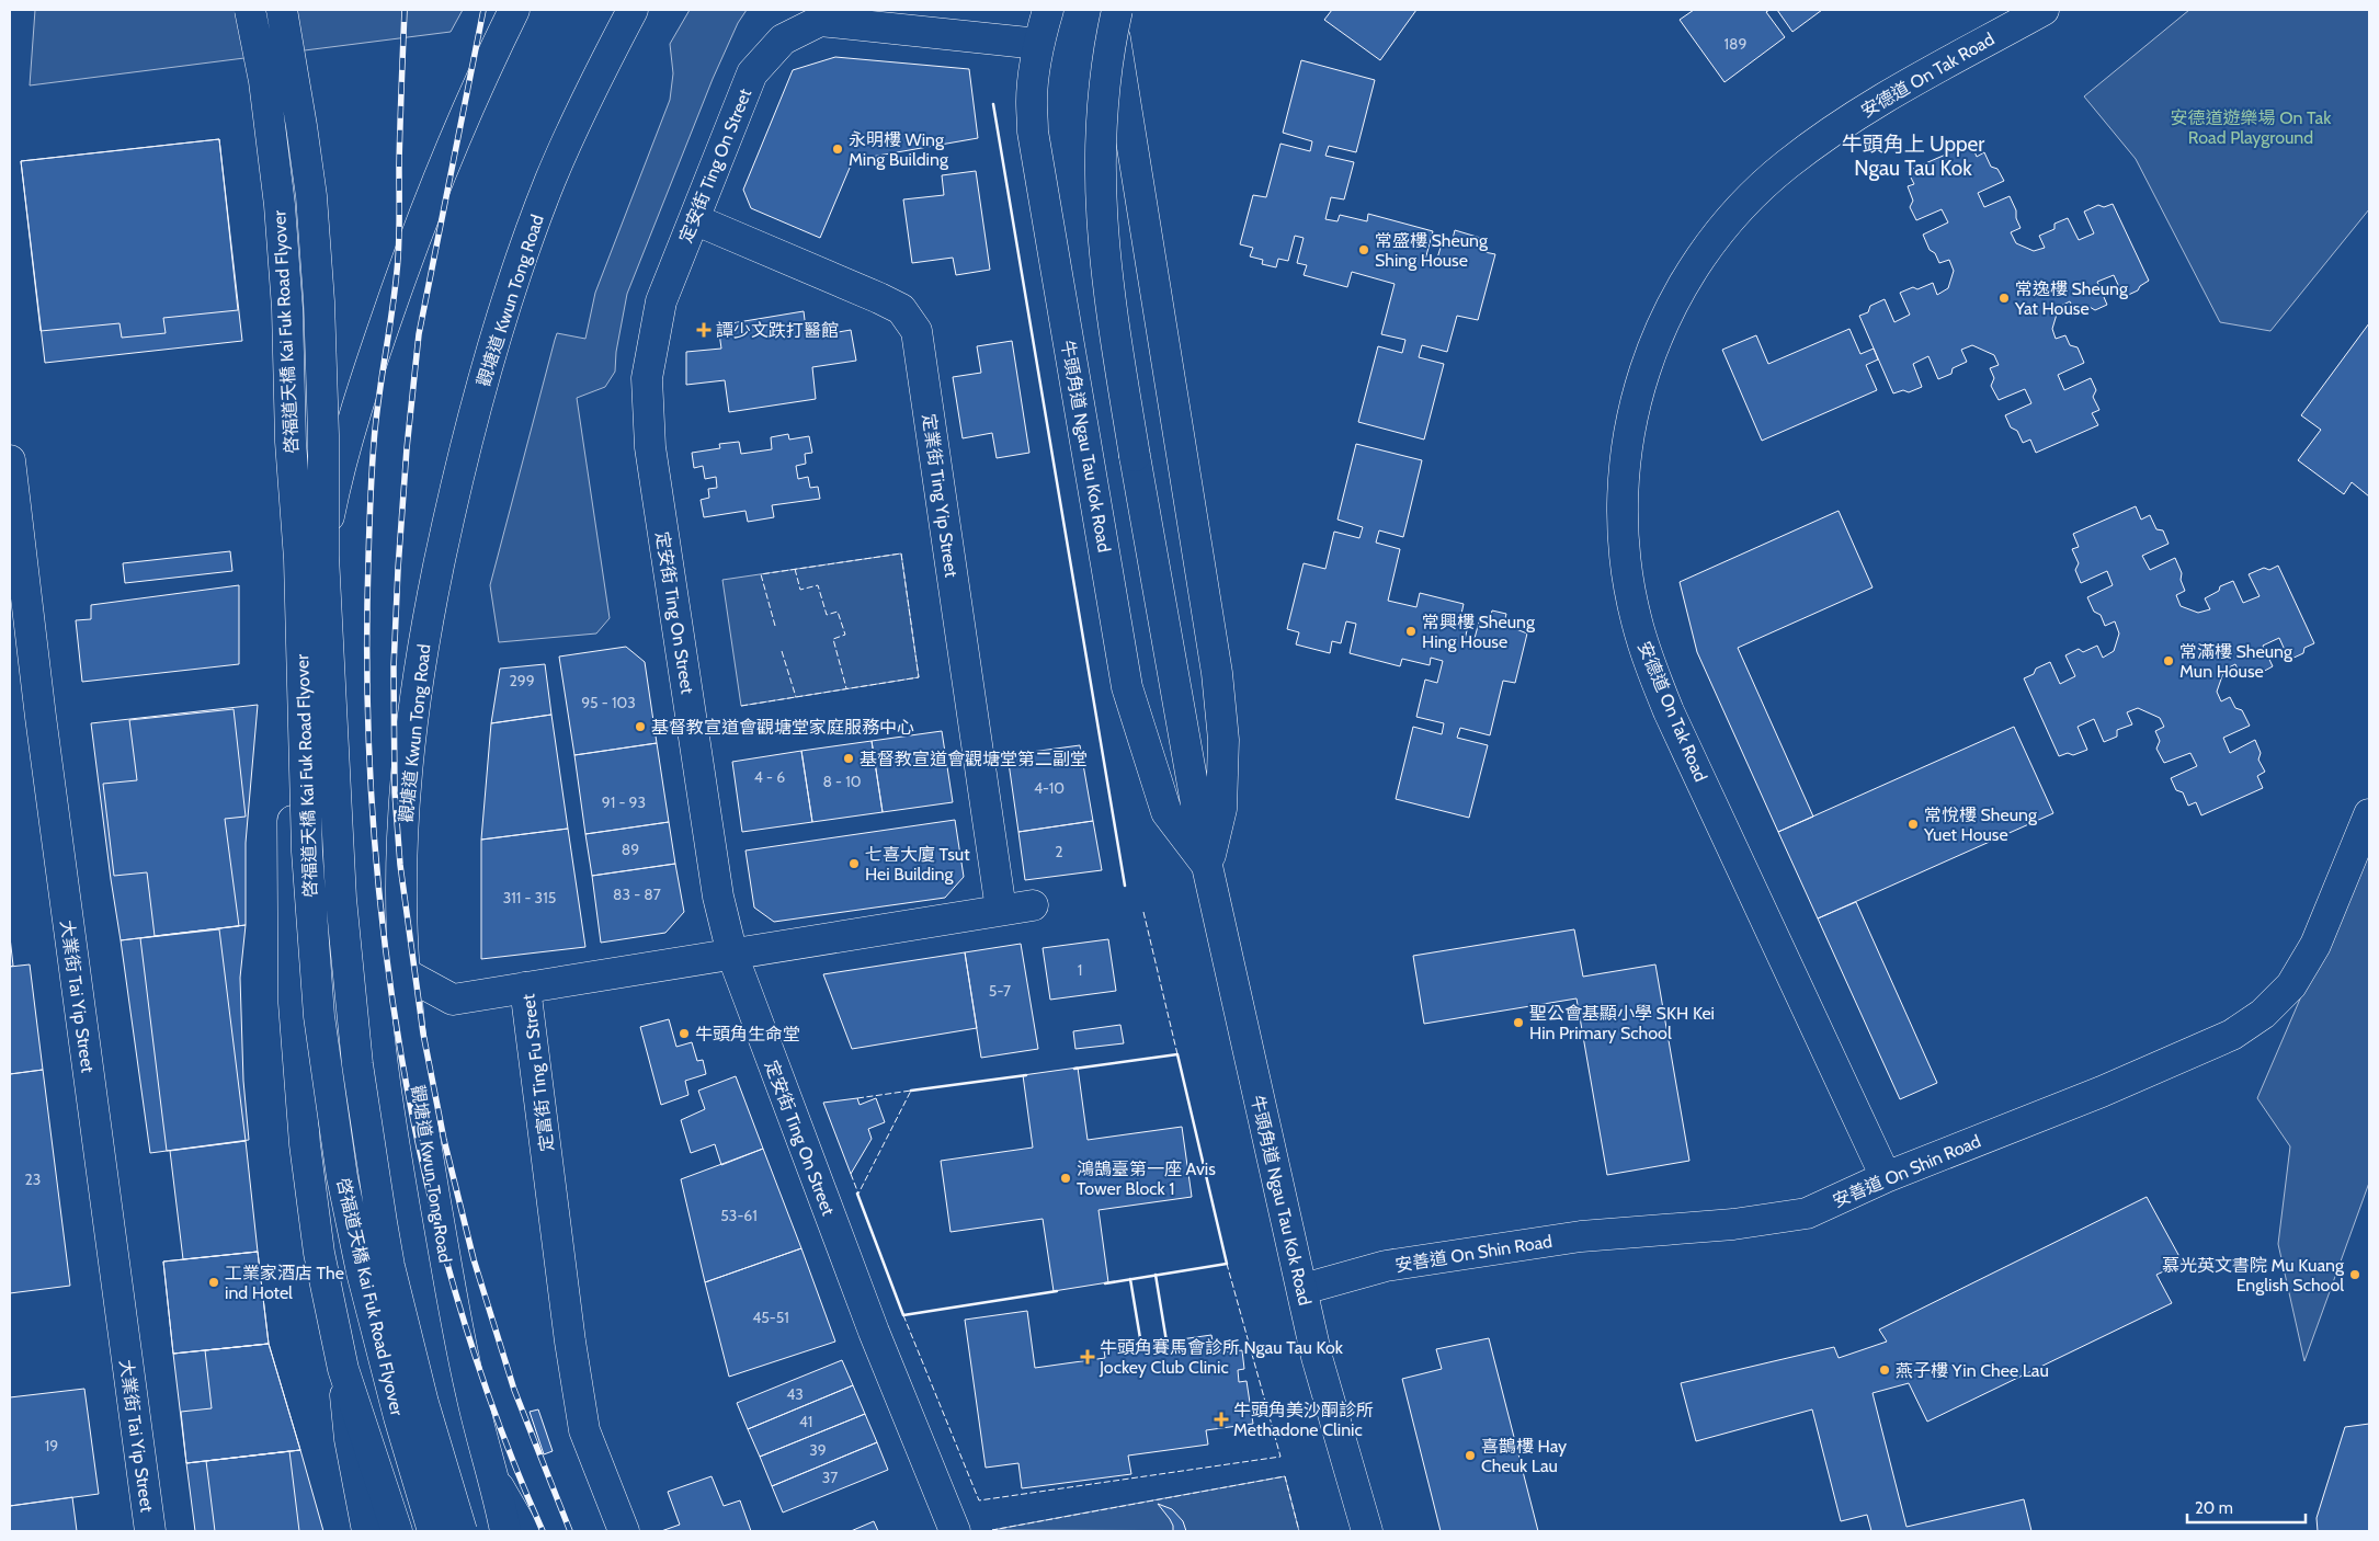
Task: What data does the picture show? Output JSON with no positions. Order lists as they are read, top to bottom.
{
  "streets": {
    "main road": [
      "安德道 On Tak Road",
      "定安街 Ting On Street",
      "觀塘道 Kwun Tong Road",
      "啓福道天橋 Kai Fuk Road Flyover",
      "牛頭角道 Ngau Tau Kok Road",
      "定業街 Ting Yip Street",
      "大業街 Tai Yip Street",
      "定富街 Ting Fu Street",
      "安善道 On Shin Road"
    ]
  },
  "crossings": [
    ["安德道 On Tak Road", "安善道 On Shin Road"],
    ["定安街 Ting On Street", "牛頭角道 Ngau Tau Kok Road"],
    ["定安街 Ting On Street", "定業街 Ting Yip Street"],
    ["定安街 Ting On Street", "定富街 Ting Fu Street"],
    ["牛頭角道 Ngau Tau Kok Road", "安善道 On Shin Road"],
    ["定業街 Ting Yip Street", "定富街 Ting Fu Street"]
  ],
  "districts": ["牛頭角上 Upper Ngau Tau Kok"],
  "parks": ["安德道遊樂場 On Tak Road Playground"],
  "places": {
    "other": [
      "永明樓 Wing Ming Building",
      "常盛樓 Sheung Shing House",
      "常逸樓 Sheung Yat House",
      "常興樓 Sheung Hing House",
      "常滿樓 Sheung Mun House",
      "基督教宣道會觀塘堂家庭服務中心",
      "基督教宣道會觀塘堂第二副堂",
      "常悅樓 Sheung Yuet House",
      "七喜大廈 Tsut Hei Building",
      "聖公會基顯小學 SKH Kei Hin Primary School",
      "牛頭角生命堂",
      "鴻鵠臺第一座 Avis Tower Block 1",
      "慕光英文書院 Mu Kuang English School",
      "工業家酒店 The ind Hotel",
      "燕子樓 Yin Chee Lau",
      "喜鵲樓 Hay Cheuk Lau"
    ],
    "health": ["譚少文跌打醫館", "牛頭角賽馬會診所 Ngau Tau Kok Jockey Club Clinic", "牛頭角美沙酮診所 Methadone Clinic"]
  },
  "house_numbers": [
    "189",
    "299",
    "95 - 103",
    "4 - 6",
    "8 - 10",
    "4-10",
    "91 - 93",
    "89",
    "2",
    "83 - 87",
    "311 - 315",
    "1",
    "5-7",
    "23",
    "53-61",
    "45-51",
    "43",
    "41",
    "19",
    "39",
    "37"
  ],
  "scale_bar": "20 m"
}
